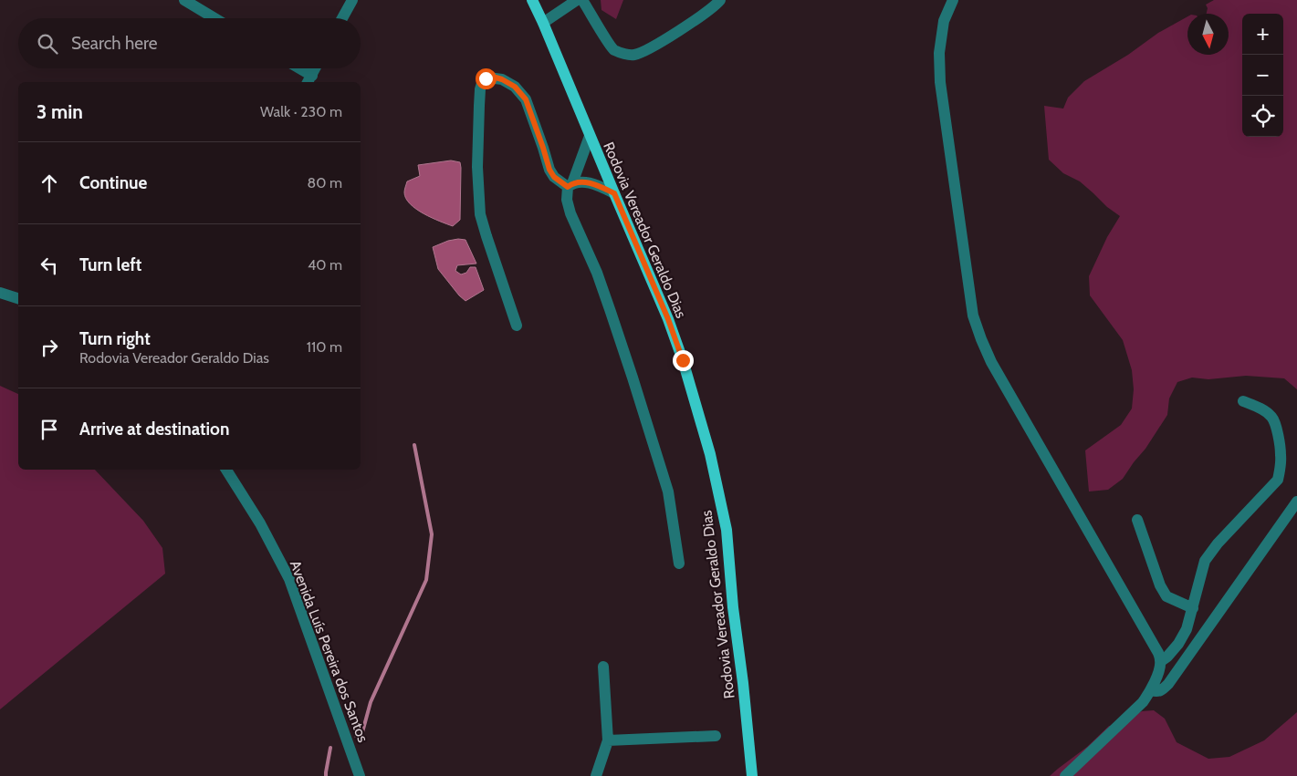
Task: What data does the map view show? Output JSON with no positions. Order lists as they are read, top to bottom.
{
  "streets": {
    "main road": ["Rodovia Vereador Geraldo Dias"],
    "street": ["Avenida Luís Pereira dos Santos"]
  },
  "north": "bottom",
  "page": {
    "map_buttons": ["+", "−"],
    "search": "Search here",
    "heading": ["3 min", "Walk · 230 m"],
    "list": [
      ["Continue", "80 m"],
      ["Turn left", "40 m"],
      ["Turn right", "Rodovia Vereador Geraldo Dias", "110 m"],
      "Arrive at destination"
    ]
  }
}
